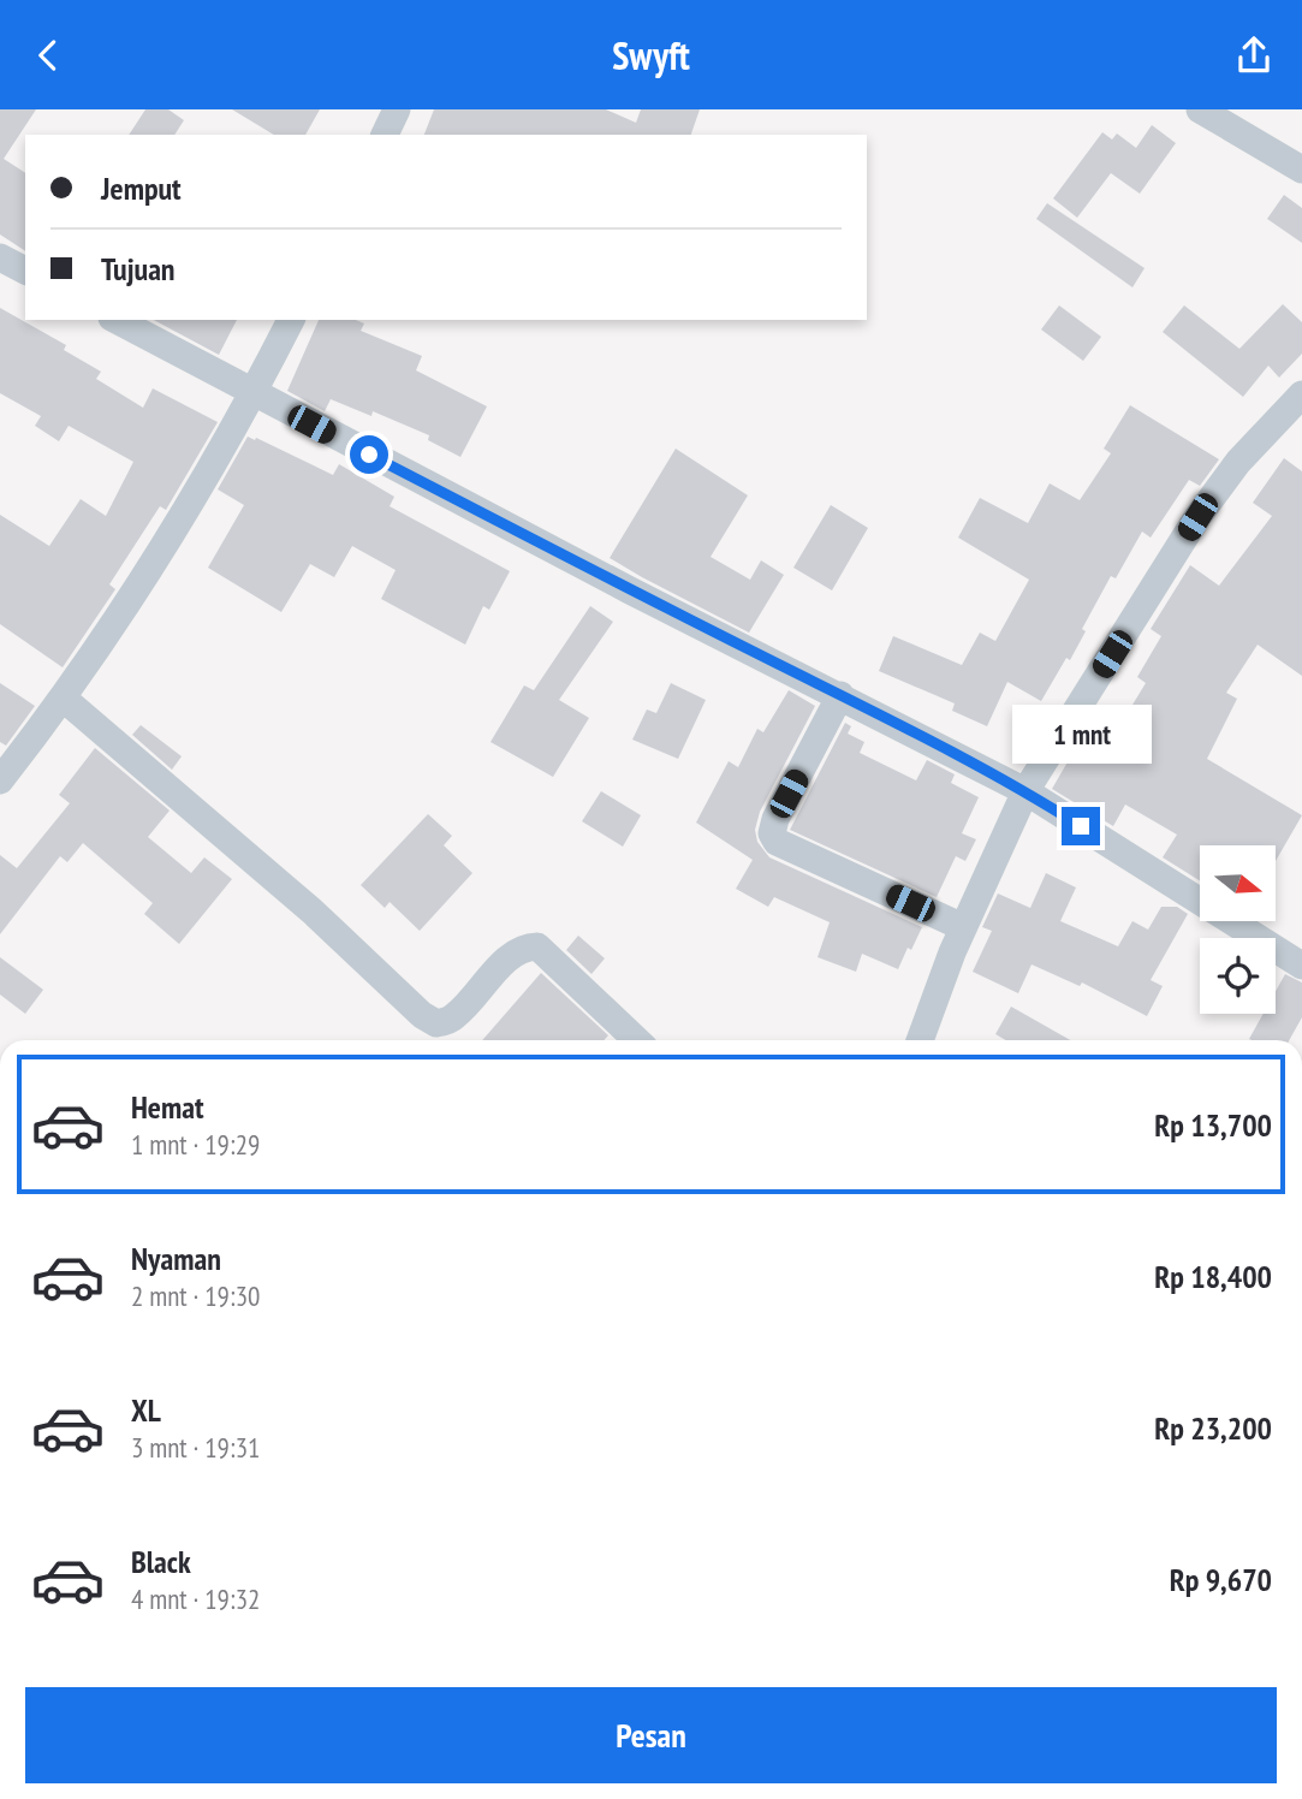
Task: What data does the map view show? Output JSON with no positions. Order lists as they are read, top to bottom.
{
  "north": "right",
  "page": {
    "header": "Swyft",
    "banner": ["Jemput", "Tujuan"],
    "bubble": "1 mnt",
    "list": [
      {
        "name": "Hemat",
        "note": "1 mnt · 19:29",
        "value": "Rp 13,700"
      },
      {
        "name": "Nyaman",
        "note": "2 mnt · 19:30",
        "value": "Rp 18,400"
      },
      {
        "name": "XL",
        "note": "3 mnt · 19:31",
        "value": "Rp 23,200"
      },
      {
        "name": "Black",
        "note": "4 mnt · 19:32",
        "value": "Rp 9,670"
      }
    ],
    "buttons": "Pesan"
  }
}
